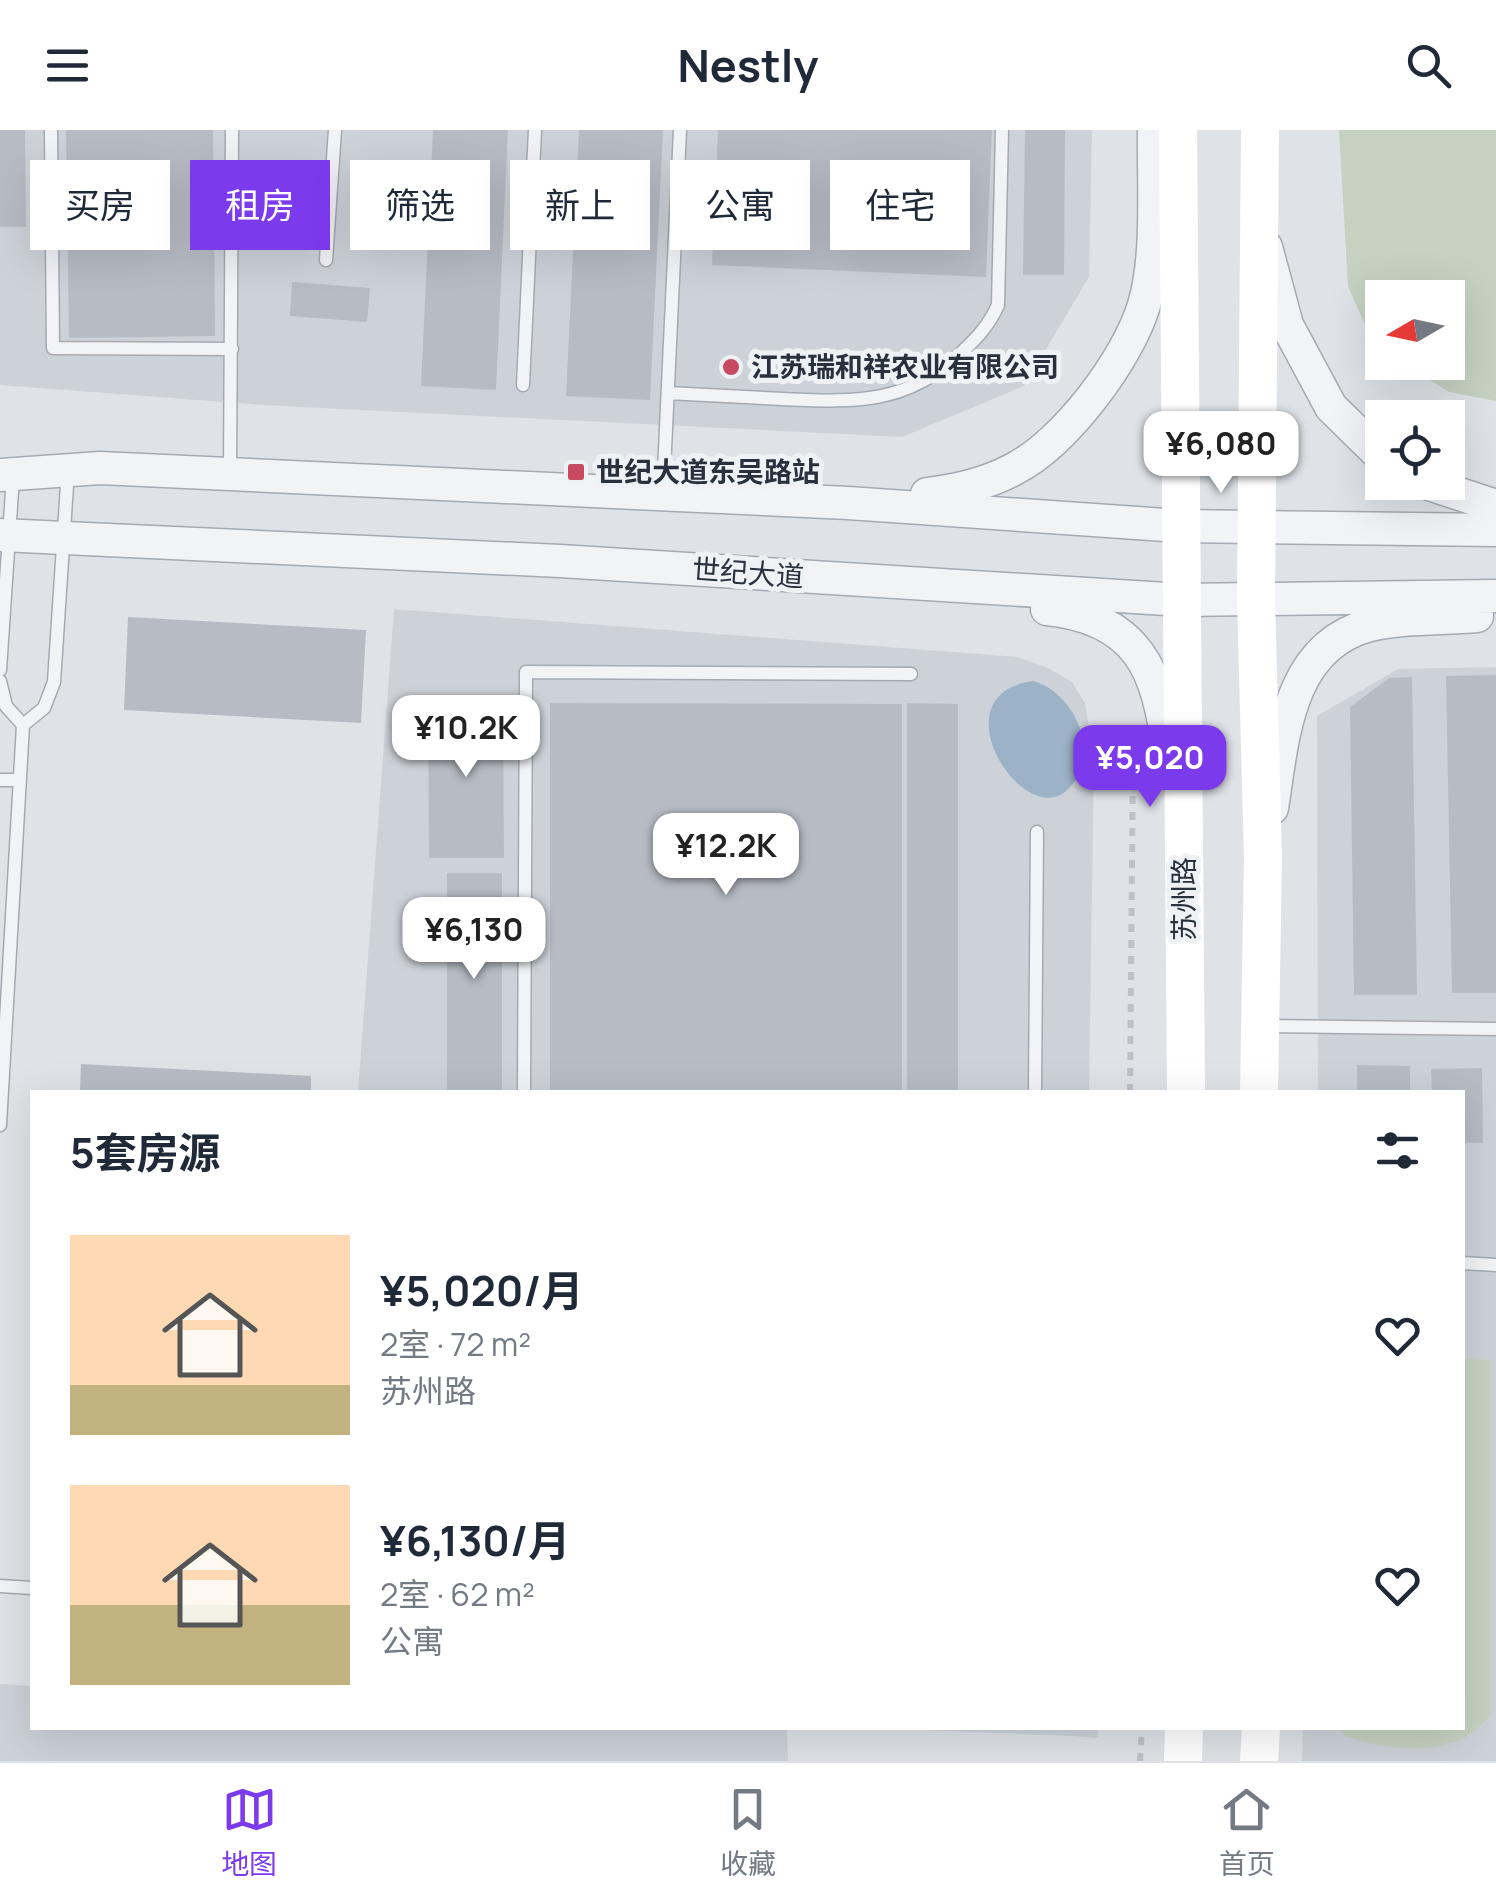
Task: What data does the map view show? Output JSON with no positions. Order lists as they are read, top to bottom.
{
  "streets": {
    "main road": ["苏州路"],
    "street": ["世纪大道"]
  },
  "crossings": [
    ["世纪大道", "苏州路"]
  ],
  "places": {
    "other": ["江苏瑞和祥农业有限公司"],
    "transit": ["世纪大道东吴路站"]
  },
  "north": "left",
  "page": {
    "header": "Nestly",
    "chip": [
      "买房",
      "租房",
      "筛选",
      "新上",
      "公寓",
      "住宅"
    ],
    "price": [
      "¥6,080",
      "¥10.2K",
      "¥5,020",
      "¥12.2K",
      "¥6,130"
    ],
    "heading": "5套房源",
    "list": [
      {
        "name": "¥5,020/月",
        "note": "2室 · 72 m² · 苏州路"
      },
      {
        "name": "¥6,130/月",
        "note": "2室 · 62 m² · 公寓"
      }
    ],
    "tabs": ["地图", "收藏", "首页"]
  }
}
